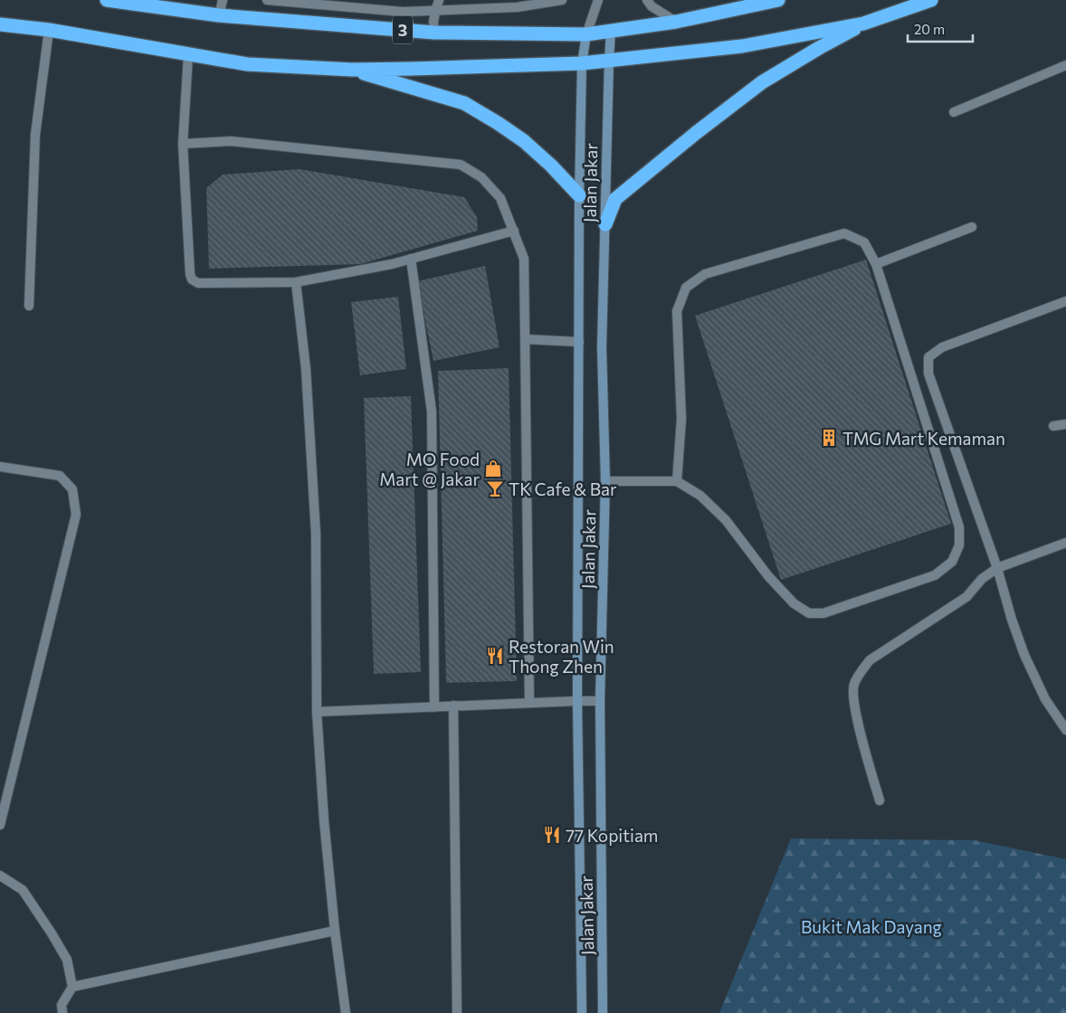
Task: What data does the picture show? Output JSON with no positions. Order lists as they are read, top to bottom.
{
  "streets": {
    "highway": ["3"],
    "main road": ["Jalan Jakar"]
  },
  "crossings": [
    ["3", "Jalan Jakar"]
  ],
  "parks": ["Bukit Mak Dayang"],
  "places": {
    "building": ["TMG Mart Kemaman"],
    "shop": ["MO Food Mart @ Jakar"],
    "bar": ["TK Cafe & Bar"],
    "restaurant": ["Restoran Win Thong Zhen", "77 Kopitiam"]
  },
  "scale_bar": "20 m"
}
